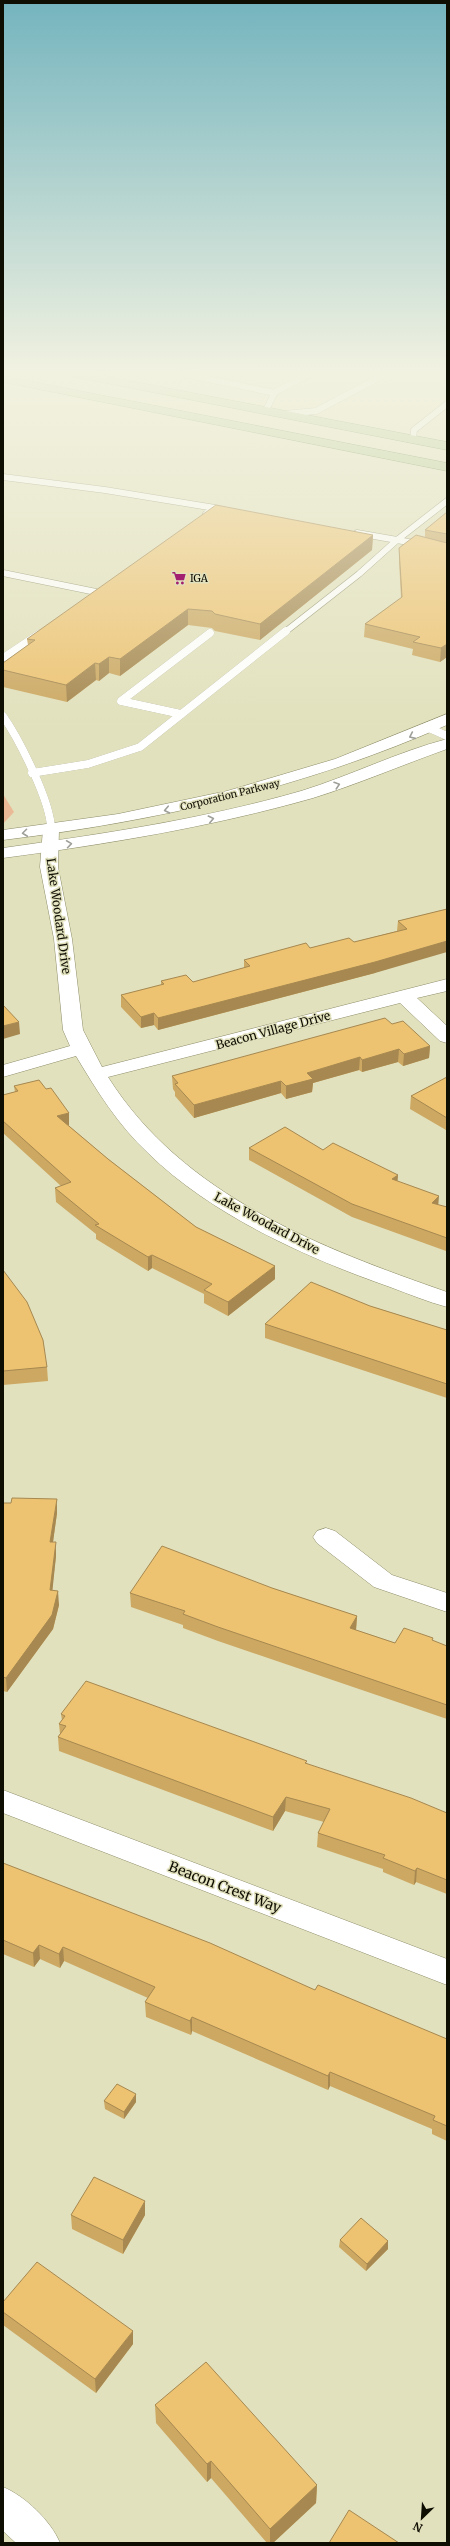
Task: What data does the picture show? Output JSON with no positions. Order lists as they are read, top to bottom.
{
  "streets": {
    "street": [
      "Corporation Parkway",
      "Lake Woodard Drive",
      "Beacon Village Drive",
      "Beacon Crest Way"
    ]
  },
  "crossings": [
    ["Corporation Parkway", "Lake Woodard Drive"],
    ["Lake Woodard Drive", "Beacon Village Drive"]
  ],
  "places": {
    "supermarket": ["IGA"]
  },
  "north": "bottom left"
}
